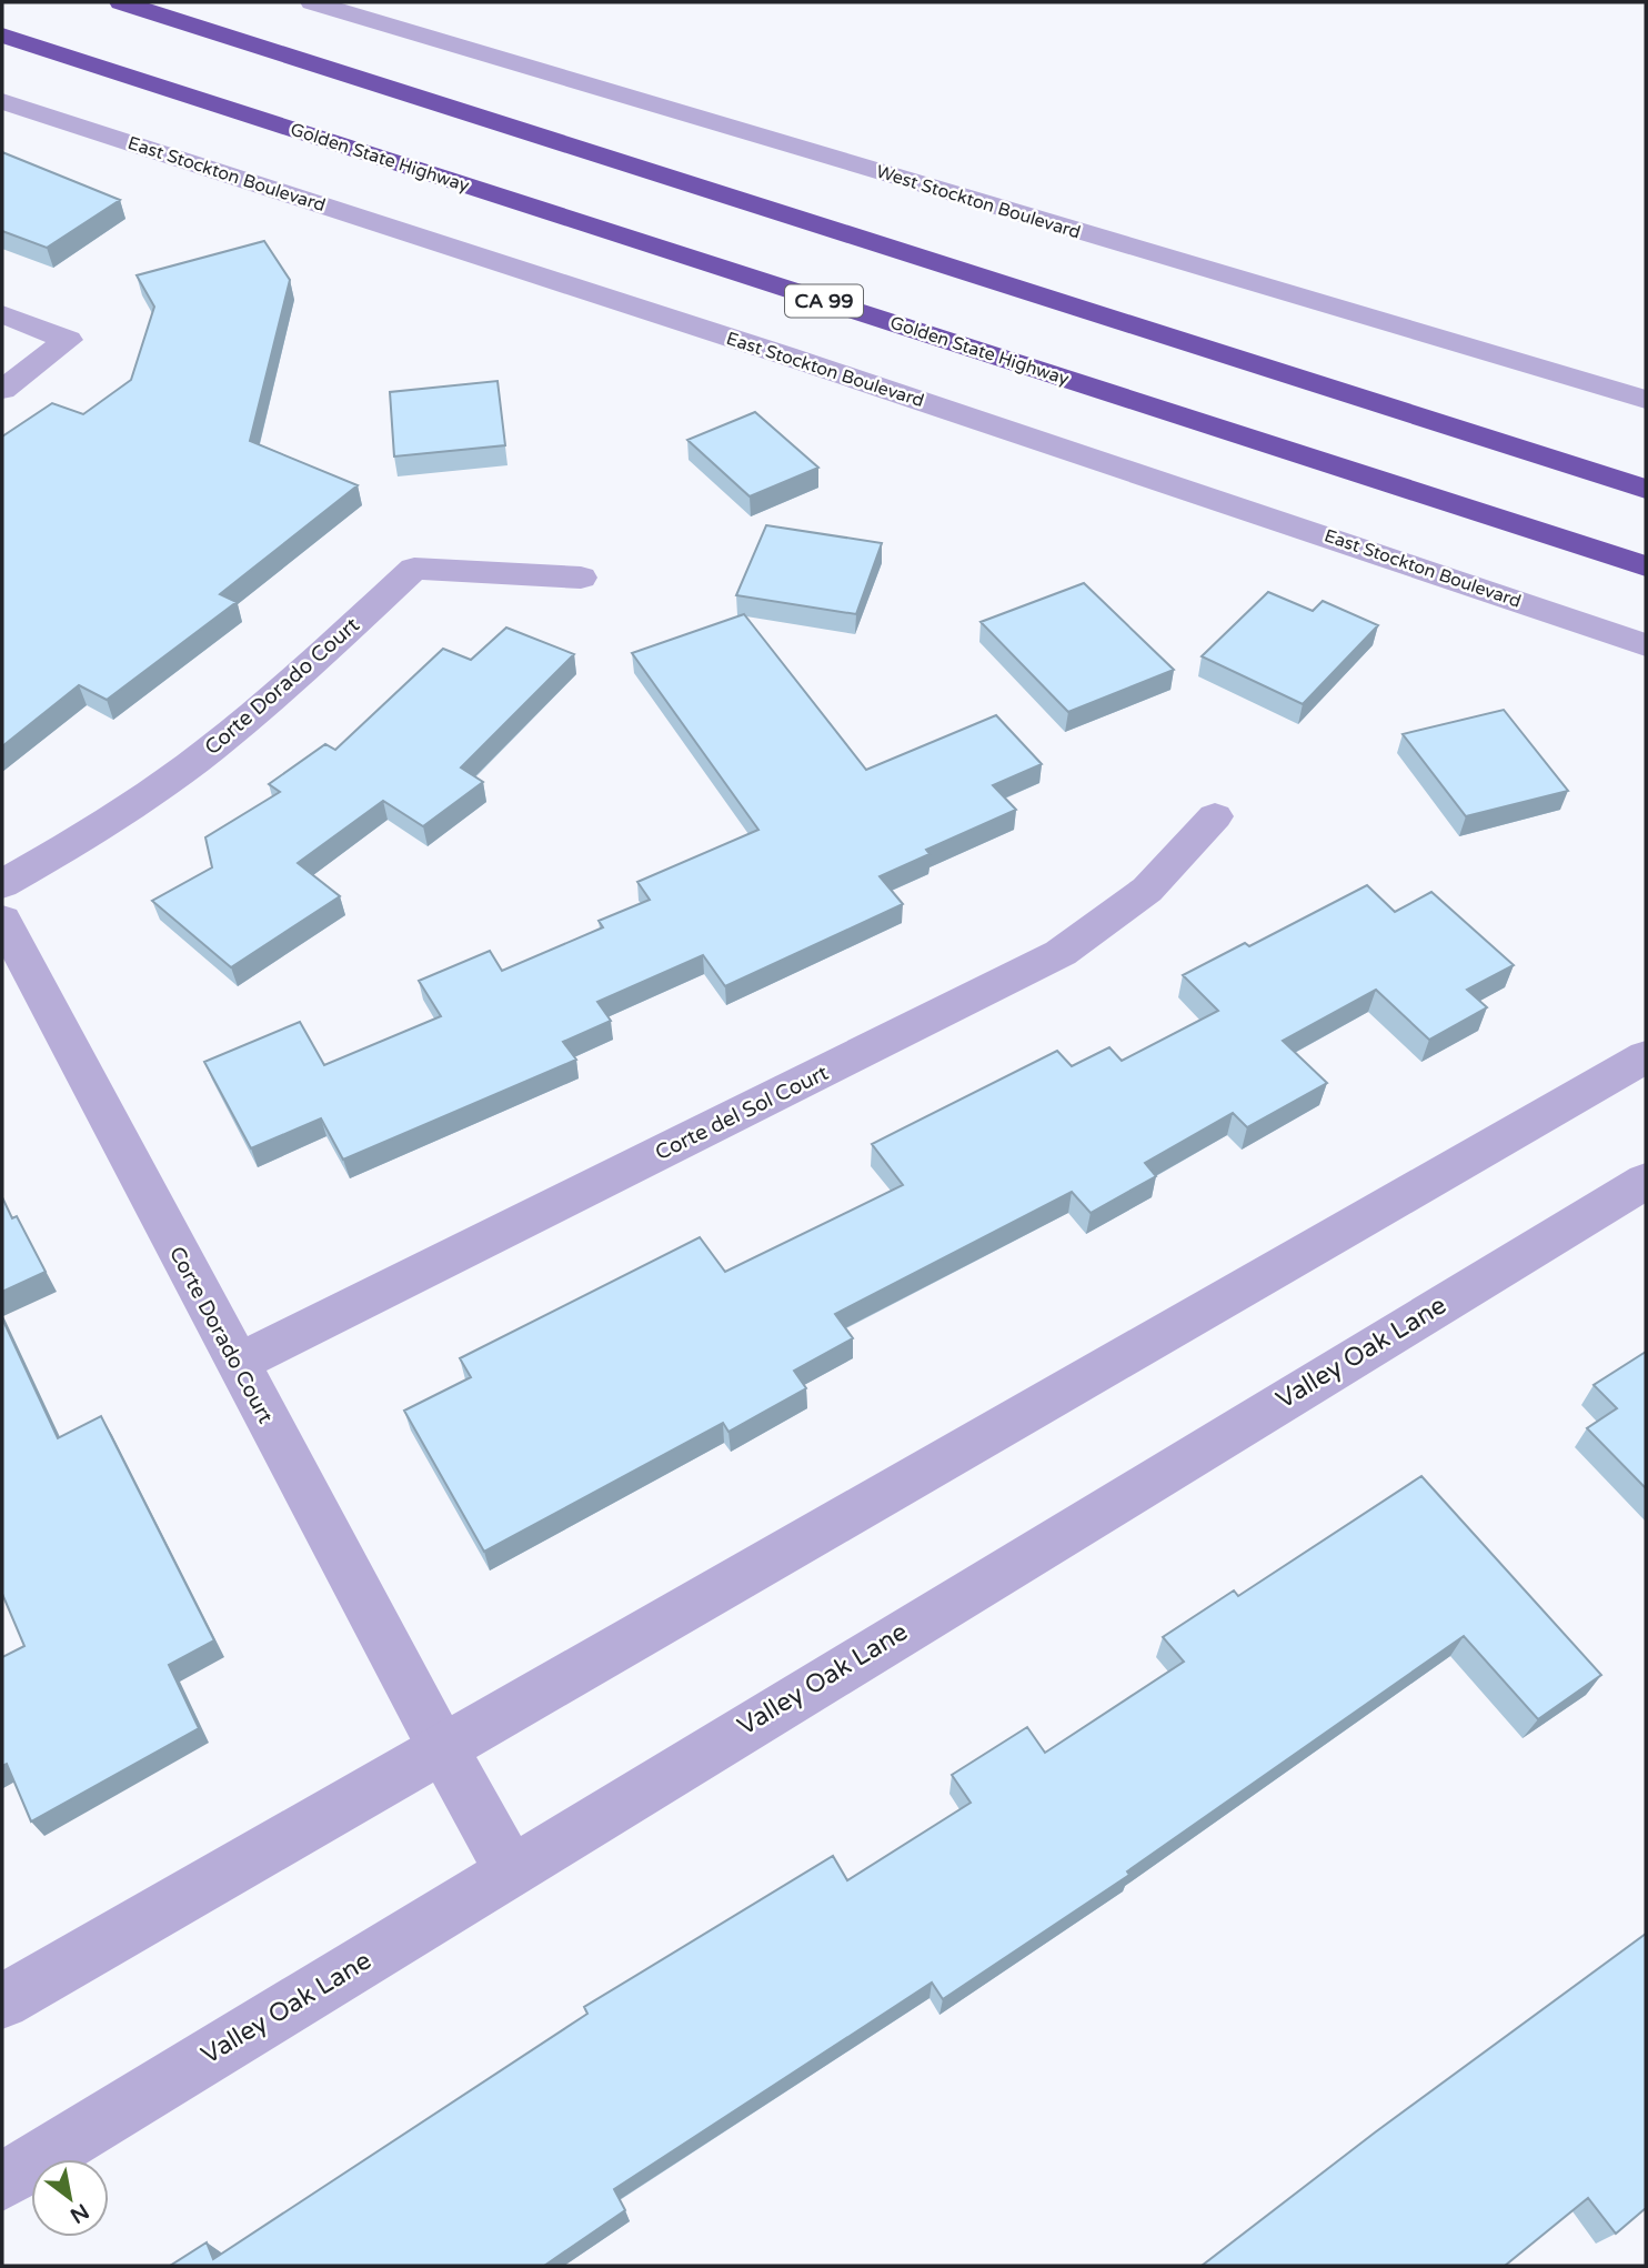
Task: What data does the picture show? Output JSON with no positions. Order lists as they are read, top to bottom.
{
  "streets": {
    "highway": ["Golden State Highway", "CA 99"],
    "street": [
      "East Stockton Boulevard",
      "West Stockton Boulevard",
      "Corte Dorado Court",
      "Corte del Sol Court",
      "Valley Oak Lane"
    ]
  },
  "crossings": [
    ["Corte Dorado Court", "Corte del Sol Court"],
    ["Corte Dorado Court", "Valley Oak Lane"]
  ],
  "north": "bottom right"
}
